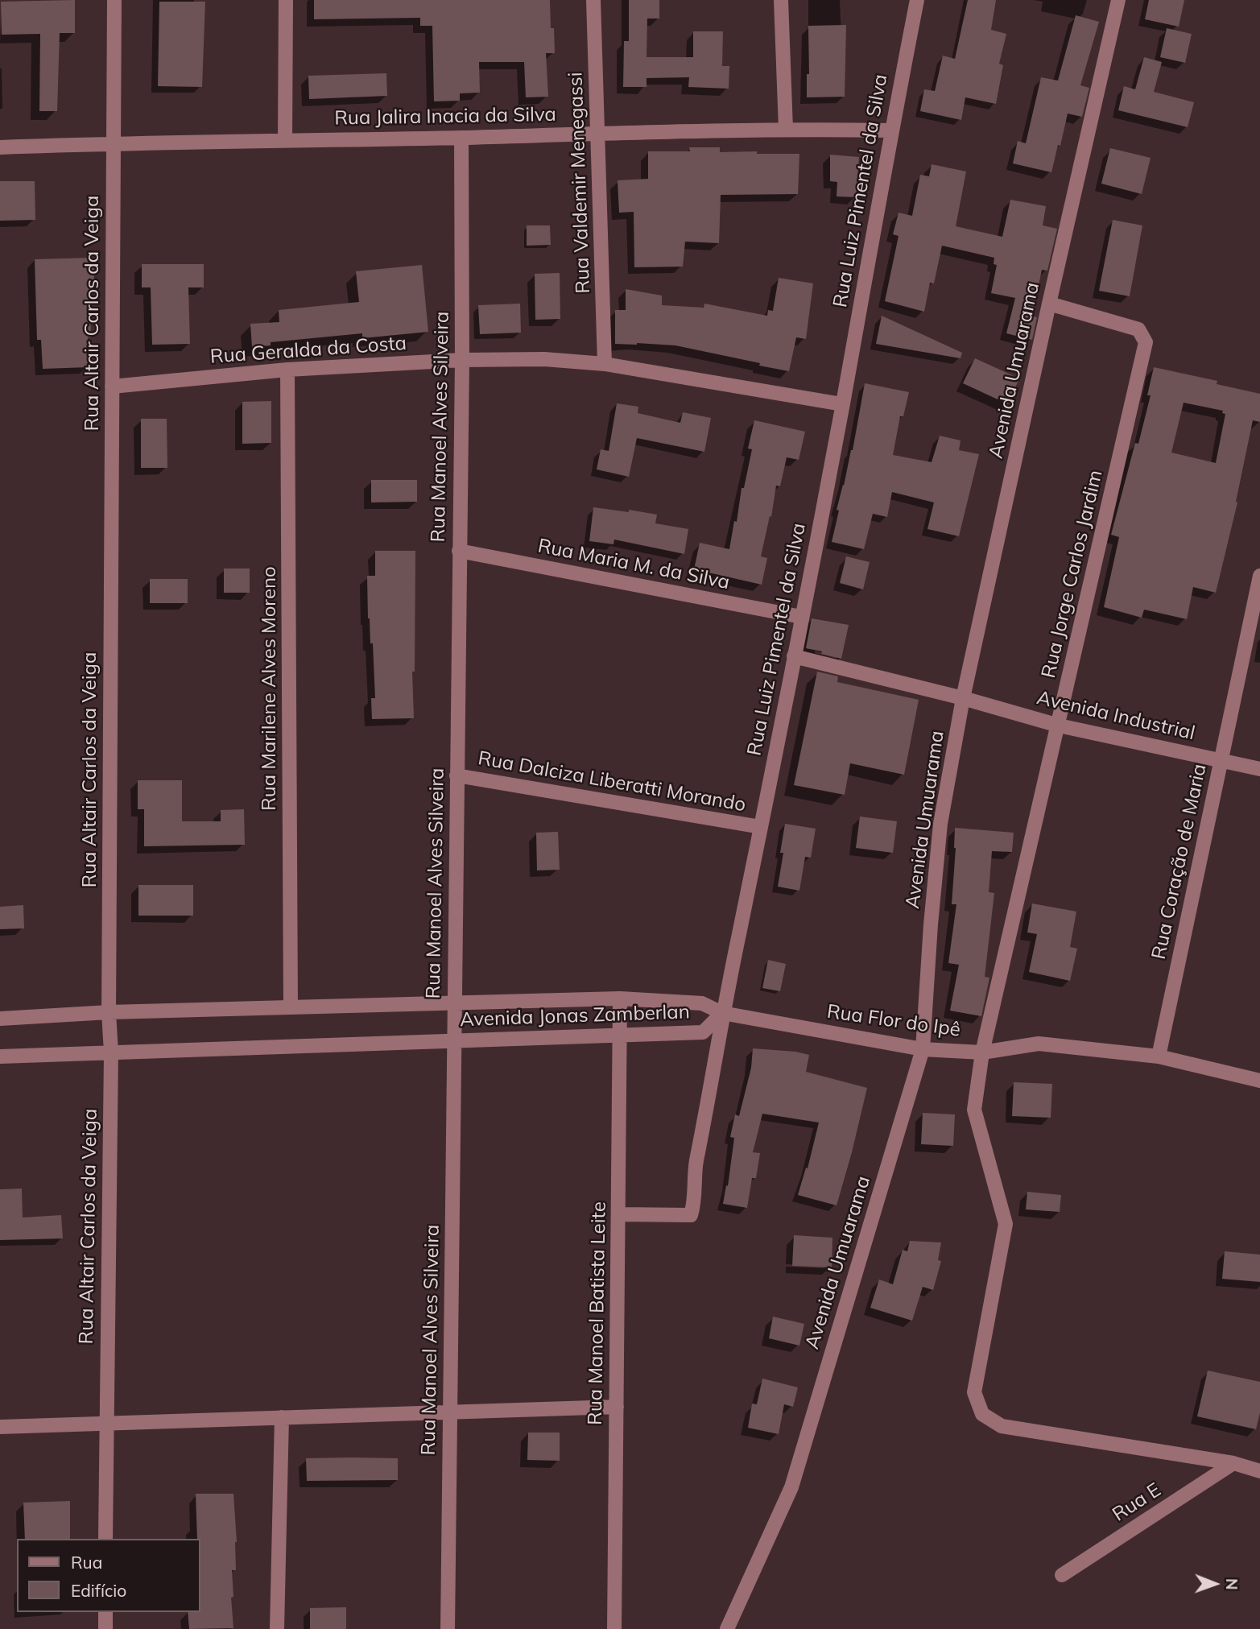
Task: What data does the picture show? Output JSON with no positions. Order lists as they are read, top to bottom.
{
  "streets": {
    "street": [
      "Rua Jalira Inacia da Silva",
      "Rua Valdemir Menegassi",
      "Rua Luiz Pimentel da Silva",
      "Rua Altair Carlos da Veiga",
      "Rua Geralda da Costa",
      "Avenida Umuarama",
      "Rua Manoel Alves Silveira",
      "Rua Maria M. da Silva",
      "Rua Jorge Carlos Jardim",
      "Rua Marilene Alves Moreno",
      "Avenida Industrial",
      "Rua Dalciza Liberatti Morando",
      "Rua Coração de Maria",
      "Avenida Jonas Zamberlan",
      "Rua Flor do Ipê",
      "Rua Manoel Batista Leite",
      "Rua E"
    ]
  },
  "crossings": [
    ["Rua Jalira Inacia da Silva", "Rua Valdemir Menegassi"],
    ["Rua Jalira Inacia da Silva", "Rua Luiz Pimentel da Silva"],
    ["Rua Jalira Inacia da Silva", "Rua Altair Carlos da Veiga"],
    ["Rua Jalira Inacia da Silva", "Rua Manoel Alves Silveira"],
    ["Rua Valdemir Menegassi", "Rua Geralda da Costa"],
    ["Rua Luiz Pimentel da Silva", "Rua Geralda da Costa"],
    ["Rua Luiz Pimentel da Silva", "Rua Maria M. da Silva"],
    ["Rua Luiz Pimentel da Silva", "Avenida Industrial"],
    ["Rua Luiz Pimentel da Silva", "Rua Dalciza Liberatti Morando"],
    ["Rua Luiz Pimentel da Silva", "Avenida Jonas Zamberlan"],
    ["Rua Luiz Pimentel da Silva", "Rua Flor do Ipê"],
    ["Rua Luiz Pimentel da Silva", "Rua Manoel Batista Leite"],
    ["Rua Altair Carlos da Veiga", "Rua Geralda da Costa"],
    ["Rua Altair Carlos da Veiga", "Avenida Jonas Zamberlan"],
    ["Rua Geralda da Costa", "Rua Manoel Alves Silveira"],
    ["Rua Geralda da Costa", "Rua Marilene Alves Moreno"],
    ["Avenida Umuarama", "Rua Jorge Carlos Jardim"],
    ["Avenida Umuarama", "Avenida Industrial"],
    ["Avenida Umuarama", "Rua Flor do Ipê"],
    ["Rua Manoel Alves Silveira", "Rua Maria M. da Silva"],
    ["Rua Manoel Alves Silveira", "Rua Dalciza Liberatti Morando"],
    ["Rua Manoel Alves Silveira", "Avenida Jonas Zamberlan"],
    ["Rua Jorge Carlos Jardim", "Avenida Industrial"],
    ["Rua Jorge Carlos Jardim", "Rua Flor do Ipê"],
    ["Rua Jorge Carlos Jardim", "Rua E"],
    ["Rua Marilene Alves Moreno", "Avenida Jonas Zamberlan"],
    ["Avenida Industrial", "Rua Coração de Maria"],
    ["Rua Coração de Maria", "Rua Flor do Ipê"],
    ["Avenida Jonas Zamberlan", "Rua Flor do Ipê"],
    ["Avenida Jonas Zamberlan", "Rua Manoel Batista Leite"]
  ],
  "legend": ["Rua", "Edifício"],
  "north": "right"
}
